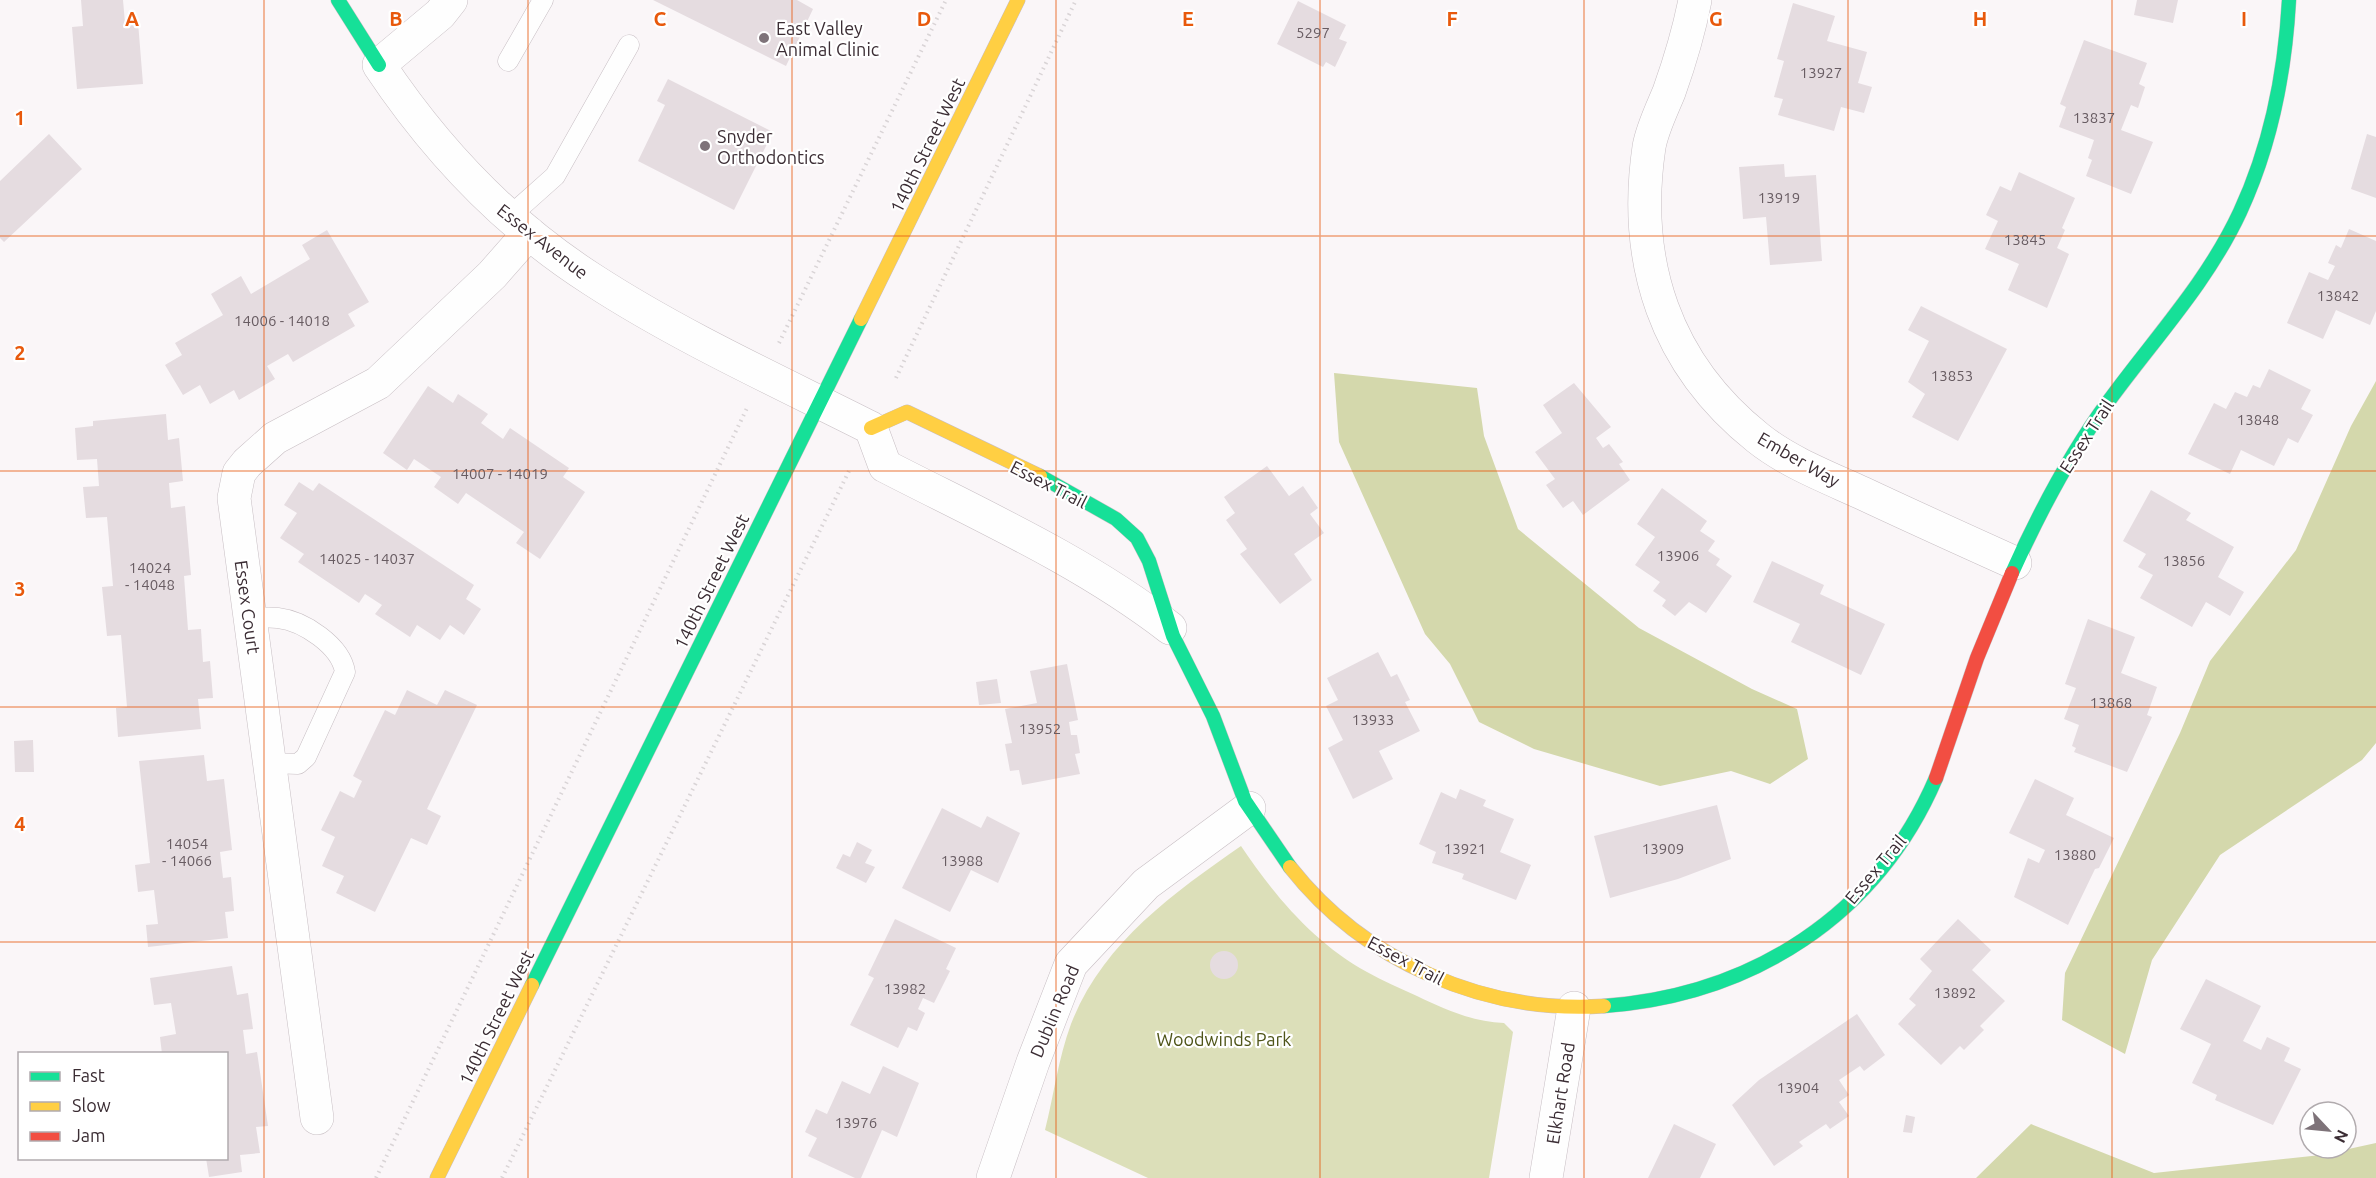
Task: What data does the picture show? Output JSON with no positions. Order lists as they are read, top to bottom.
{
  "streets": {
    "street": [
      "140th Street West",
      "Essex Avenue",
      "Essex Trail",
      "Ember Way",
      "Essex Court",
      "Dublin Road",
      "Elkhart Road"
    ]
  },
  "crossings": [
    ["140th Street West", "Essex Avenue"],
    ["Essex Avenue", "Essex Court"],
    ["Essex Trail", "Ember Way"],
    ["Essex Trail", "Dublin Road"],
    ["Essex Trail", "Elkhart Road"]
  ],
  "parks": ["Woodwinds Park"],
  "places": ["East Valley Animal Clinic", "Snyder Orthodontics"],
  "house_numbers": [
    "5297",
    "13927",
    "13837",
    "13919",
    "13845",
    "13842",
    "14006 - 14018",
    "13853",
    "13848",
    "14007 - 14019",
    "13906",
    "14025 - 14037",
    "13856",
    "14024 - 14048",
    "13868",
    "13933",
    "13952",
    "14054 - 14066",
    "13921",
    "13909",
    "13880",
    "13988",
    "13982",
    "13892",
    "13904",
    "13976"
  ],
  "legend": ["Fast", "Slow", "Jam"],
  "north": "bottom right",
  "grid": {
    "columns": [
      "A",
      "B",
      "C",
      "D",
      "E",
      "F",
      "G",
      "H",
      "I"
    ],
    "rows": [
      "1",
      "2",
      "3",
      "4"
    ]
  }
}
